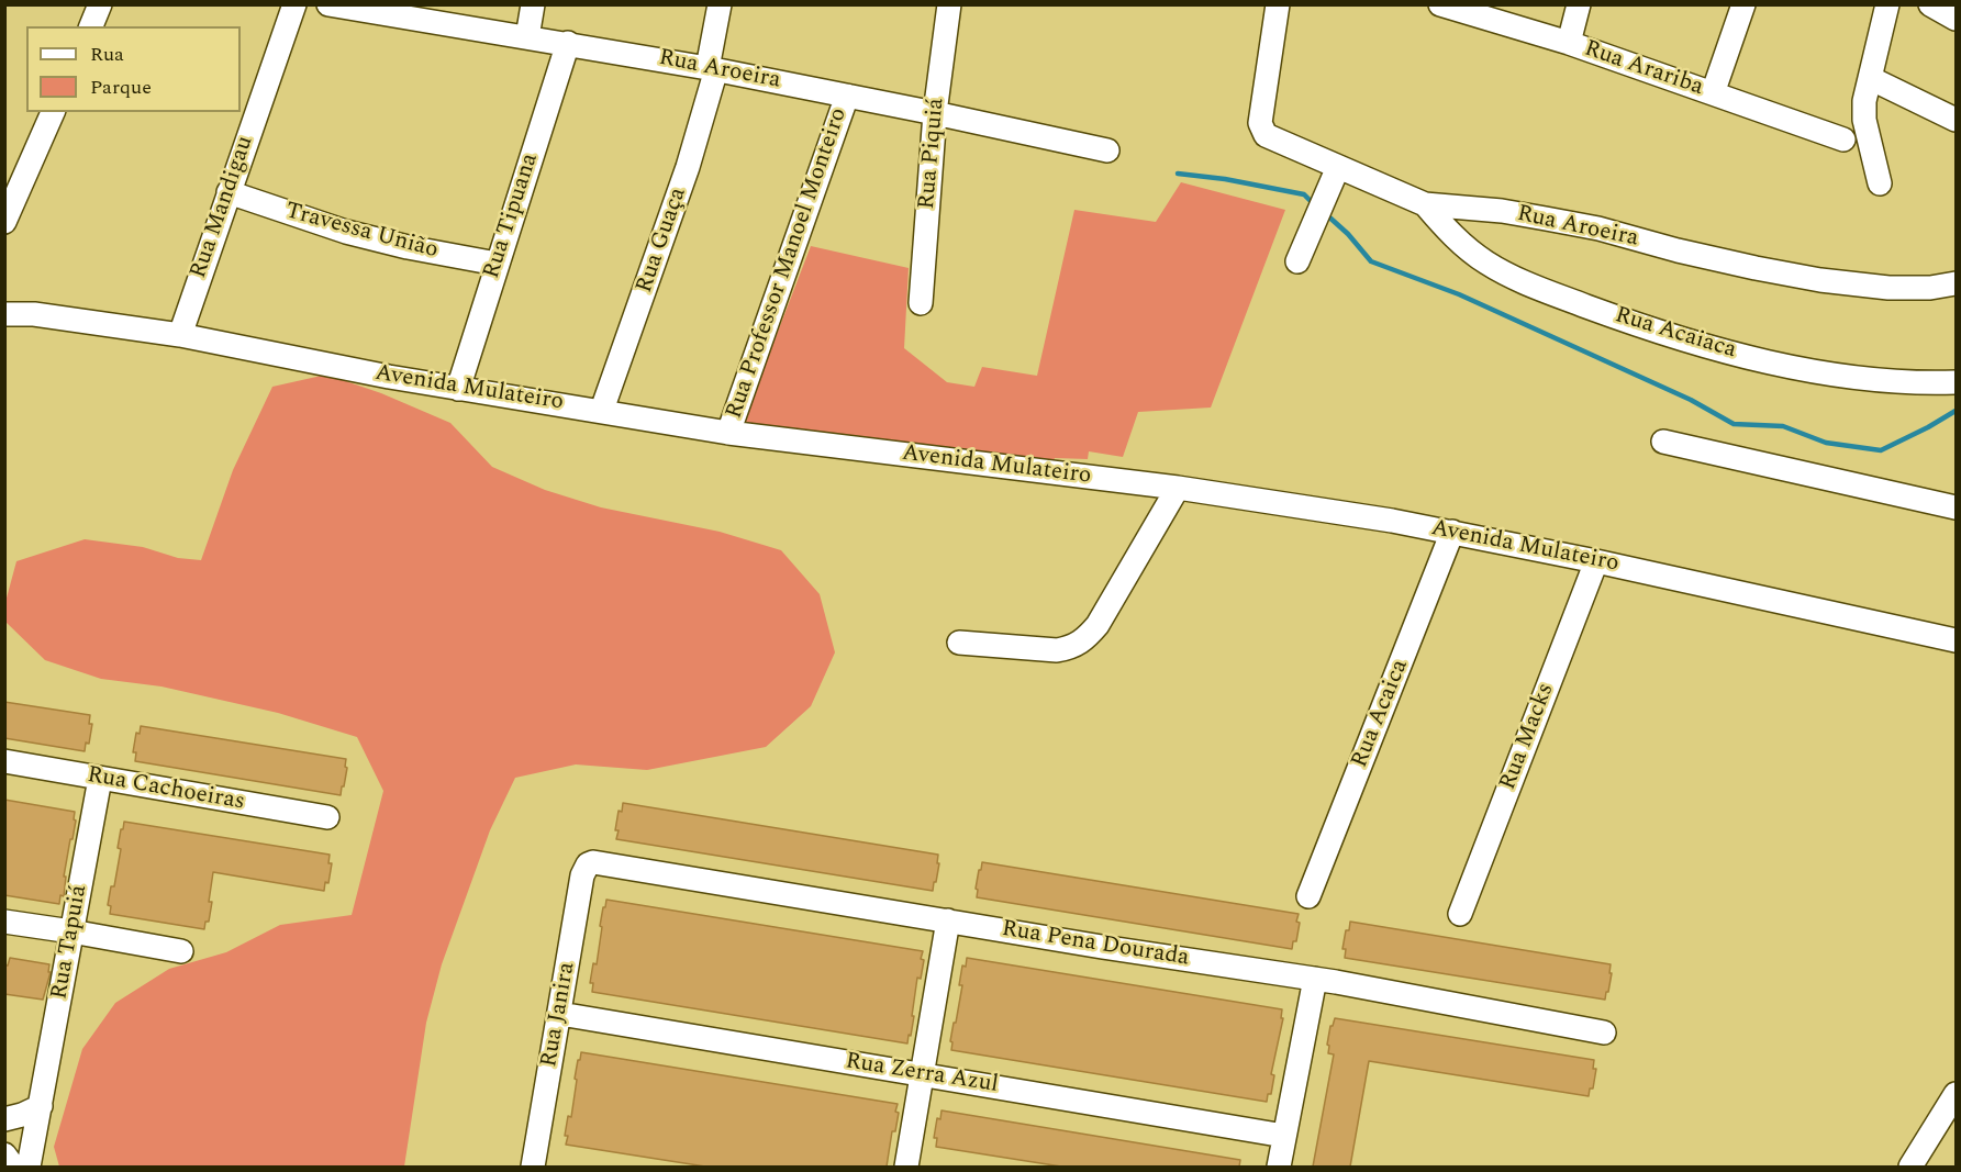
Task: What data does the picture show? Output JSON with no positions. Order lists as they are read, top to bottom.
{
  "streets": {
    "street": [
      "Rua Arariba",
      "Rua Aroeira",
      "Rua Piquiá",
      "Rua Mandigau",
      "Rua Tipuana",
      "Travessa União",
      "Rua Guaça",
      "Rua Professor Manoel Monteiro",
      "Rua Acaiaca",
      "Avenida Mulateiro",
      "Rua Acaica",
      "Rua Macks",
      "Rua Cachoeiras",
      "Rua Tapuiá",
      "Rua Pena Dourada",
      "Rua Janira",
      "Rua Zerra Azul"
    ]
  },
  "crossings": [
    ["Rua Aroeira", "Rua Piquiá"],
    ["Rua Aroeira", "Rua Tipuana"],
    ["Rua Aroeira", "Rua Guaça"],
    ["Rua Aroeira", "Rua Professor Manoel Monteiro"],
    ["Rua Aroeira", "Rua Acaiaca"],
    ["Rua Mandigau", "Travessa União"],
    ["Rua Mandigau", "Avenida Mulateiro"],
    ["Rua Tipuana", "Travessa União"],
    ["Rua Tipuana", "Avenida Mulateiro"],
    ["Rua Guaça", "Avenida Mulateiro"],
    ["Rua Professor Manoel Monteiro", "Avenida Mulateiro"],
    ["Avenida Mulateiro", "Rua Acaica"],
    ["Avenida Mulateiro", "Rua Macks"],
    ["Rua Cachoeiras", "Rua Tapuiá"],
    ["Rua Pena Dourada", "Rua Janira"],
    ["Rua Janira", "Rua Zerra Azul"]
  ],
  "legend": ["Rua", "Parque"]
}
